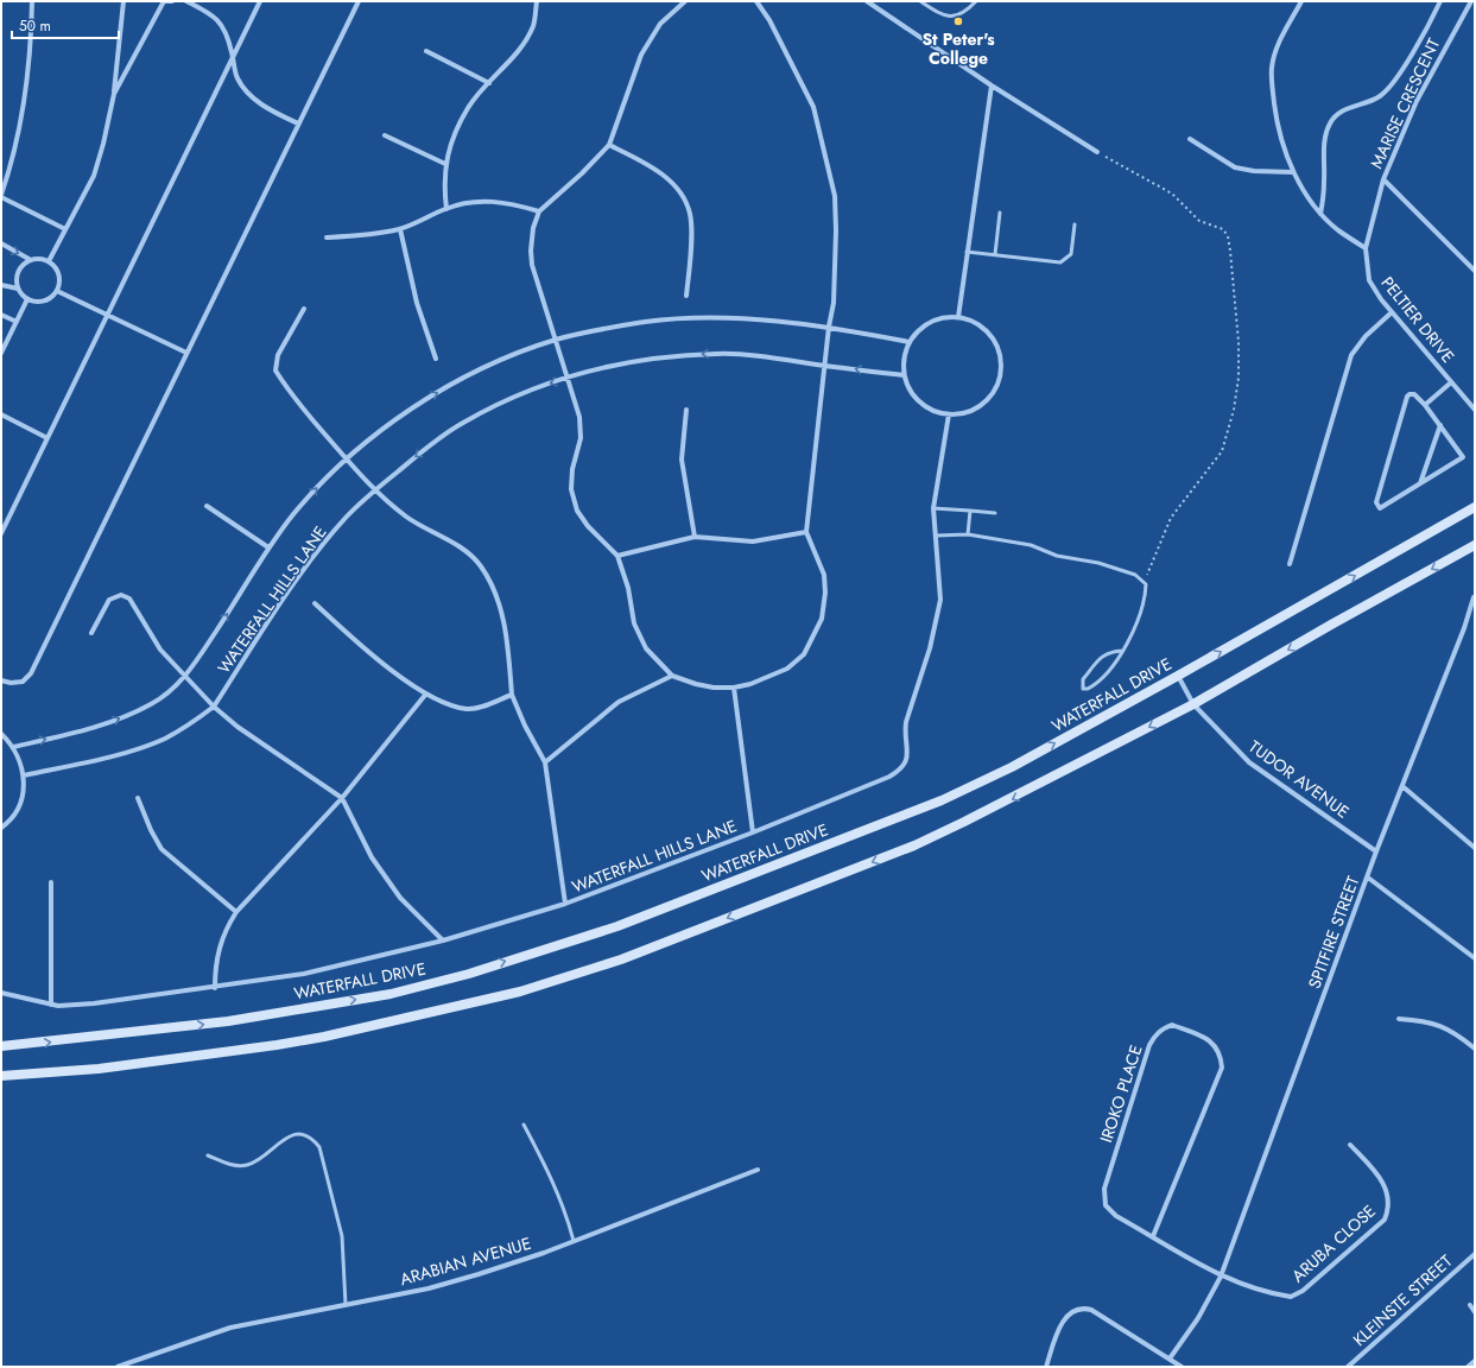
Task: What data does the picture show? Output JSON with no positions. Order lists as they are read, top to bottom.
{
  "streets": {
    "main road": ["WATERFALL DRIVE"],
    "street": [
      "MARISE CRESCENT",
      "PELTIER DRIVE",
      "WATERFALL HILLS LANE",
      "TUDOR AVENUE",
      "SPITFIRE STREET",
      "IROKO PLACE",
      "ARUBA CLOSE",
      "ARABIAN AVENUE",
      "KLEINSTE STREET"
    ]
  },
  "crossings": [
    ["MARISE CRESCENT", "PELTIER DRIVE"],
    ["WATERFALL DRIVE", "TUDOR AVENUE"],
    ["TUDOR AVENUE", "SPITFIRE STREET"],
    ["SPITFIRE STREET", "IROKO PLACE"],
    ["SPITFIRE STREET", "ARUBA CLOSE"],
    ["IROKO PLACE", "ARUBA CLOSE"]
  ],
  "places": ["St Peter's College"],
  "scale_bar": "50 m"
}
